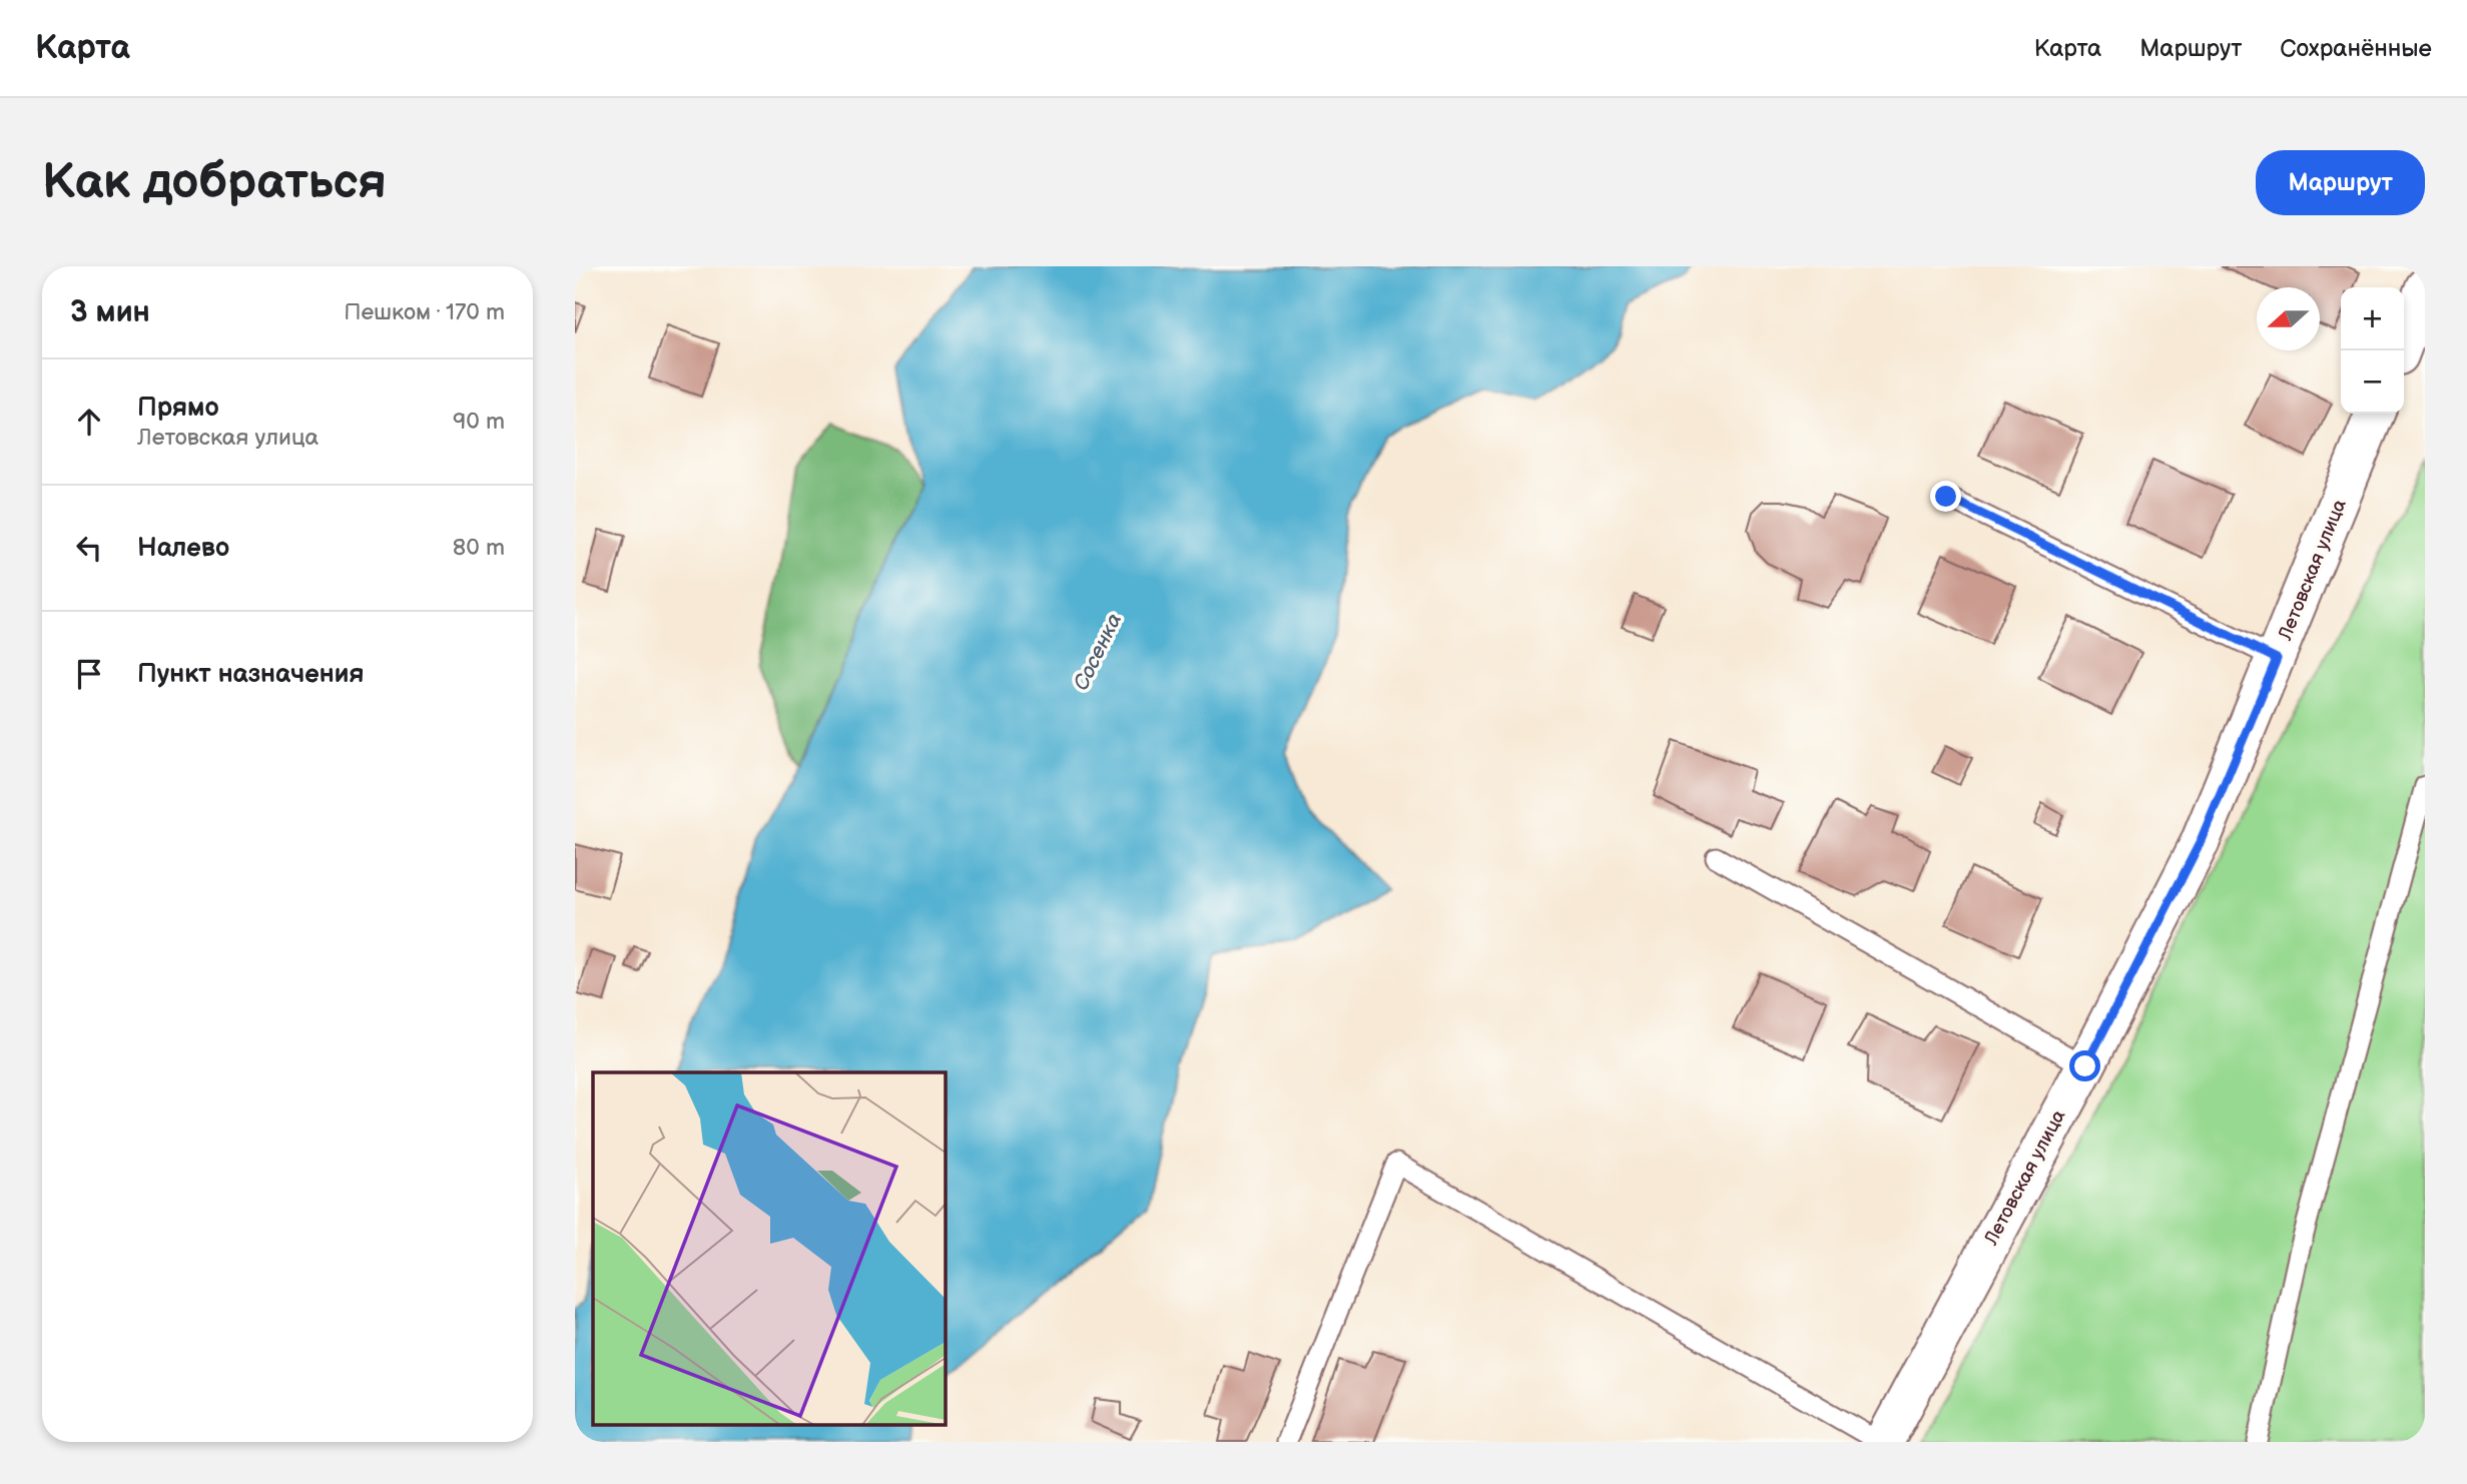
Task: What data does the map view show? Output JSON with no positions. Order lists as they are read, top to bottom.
{
  "streets": {
    "street": ["Летовская улица"]
  },
  "water": ["Сосенка"],
  "north": "left",
  "page": {
    "header": "Карта",
    "nav": ["Карта", "Маршрут", "Сохранённые"],
    "buttons": "Маршрут",
    "title": "Как добраться",
    "heading": ["3 мин", "Пешком · 170 m"],
    "map_buttons": ["+", "−"],
    "list": [
      ["Прямо", "Летовская улица", "90 m"],
      ["Налево", "80 m"],
      "Пункт назначения"
    ]
  }
}
